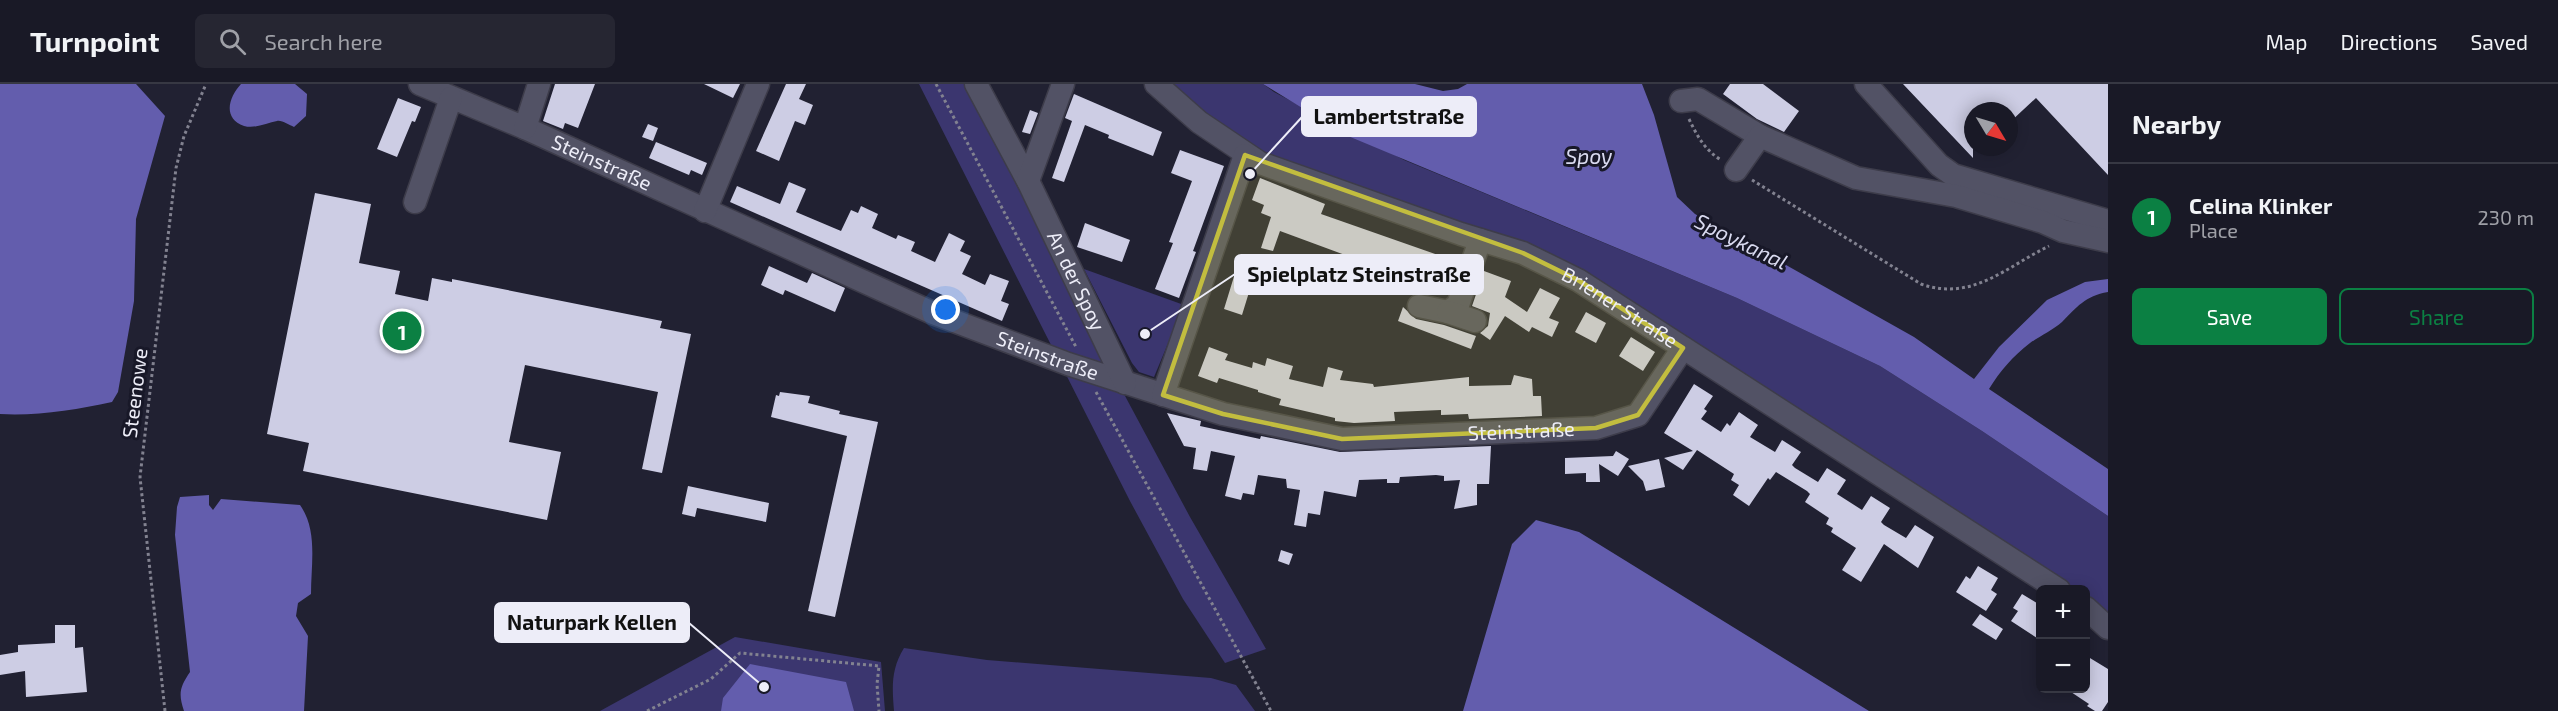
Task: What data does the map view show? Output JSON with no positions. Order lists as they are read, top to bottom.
{
  "streets": {
    "street": ["Steinstraße", "An der Spoy", "Briener Straße"],
    "path": ["Steenowe"]
  },
  "crossings": [
    ["Steinstraße", "An der Spoy"],
    ["Steinstraße", "Briener Straße"]
  ],
  "water": ["Spoy", "Spoykanal"],
  "places": ["Lambertstraße", "Spielplatz Steinstraße", "Naturpark Kellen"],
  "north": "bottom right",
  "page": {
    "header": "Turnpoint",
    "search": "Search here",
    "nav": ["Map", "Directions", "Saved"],
    "heading": "Nearby",
    "list": [
      {
        "mark": "1",
        "name": "Celina Klinker",
        "note": "Place",
        "value": "230 m"
      }
    ],
    "buttons": ["Save", "Share"],
    "pins": "1",
    "map_buttons": ["+", "−"]
  }
}
